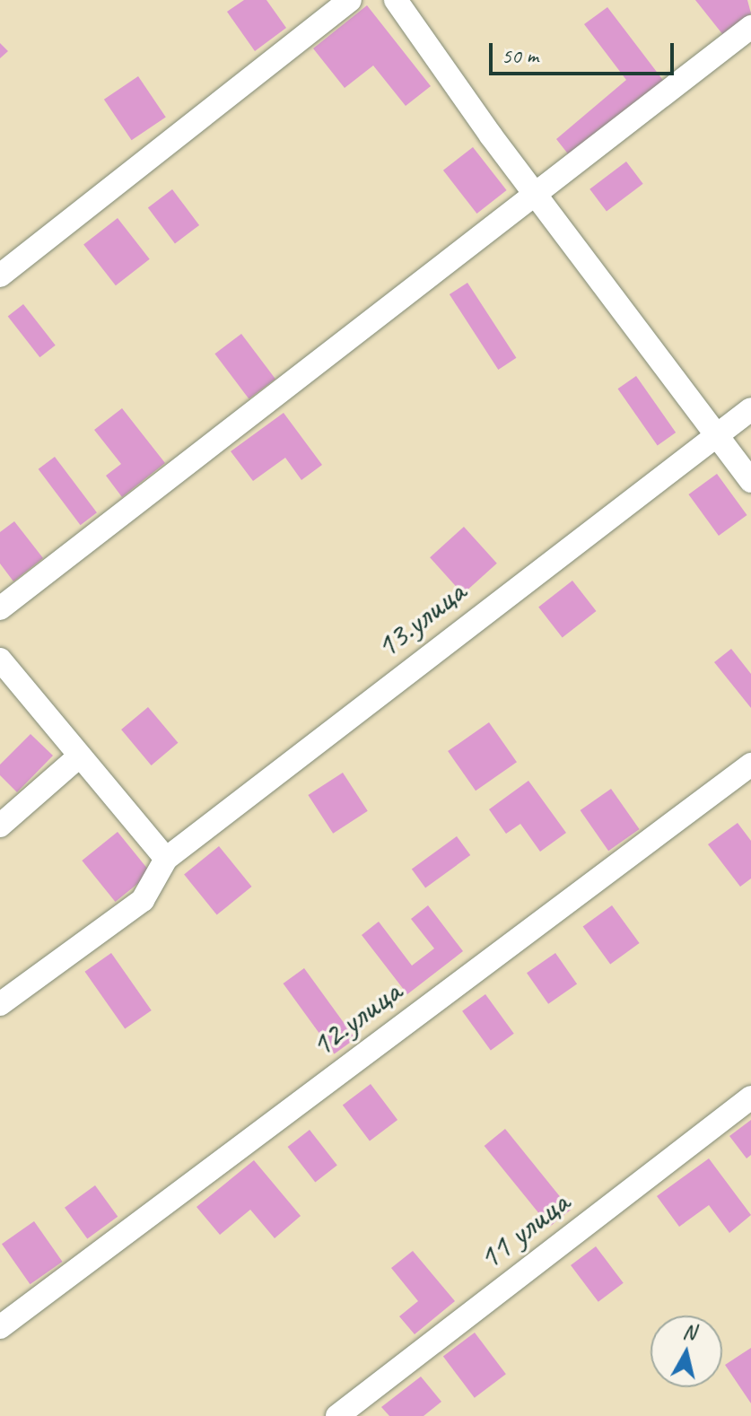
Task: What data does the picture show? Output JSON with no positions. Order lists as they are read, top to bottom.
{
  "streets": {
    "street": ["13.улица", "12.улица", "11 улица"]
  },
  "scale_bar": "50 m",
  "north": "top"
}
